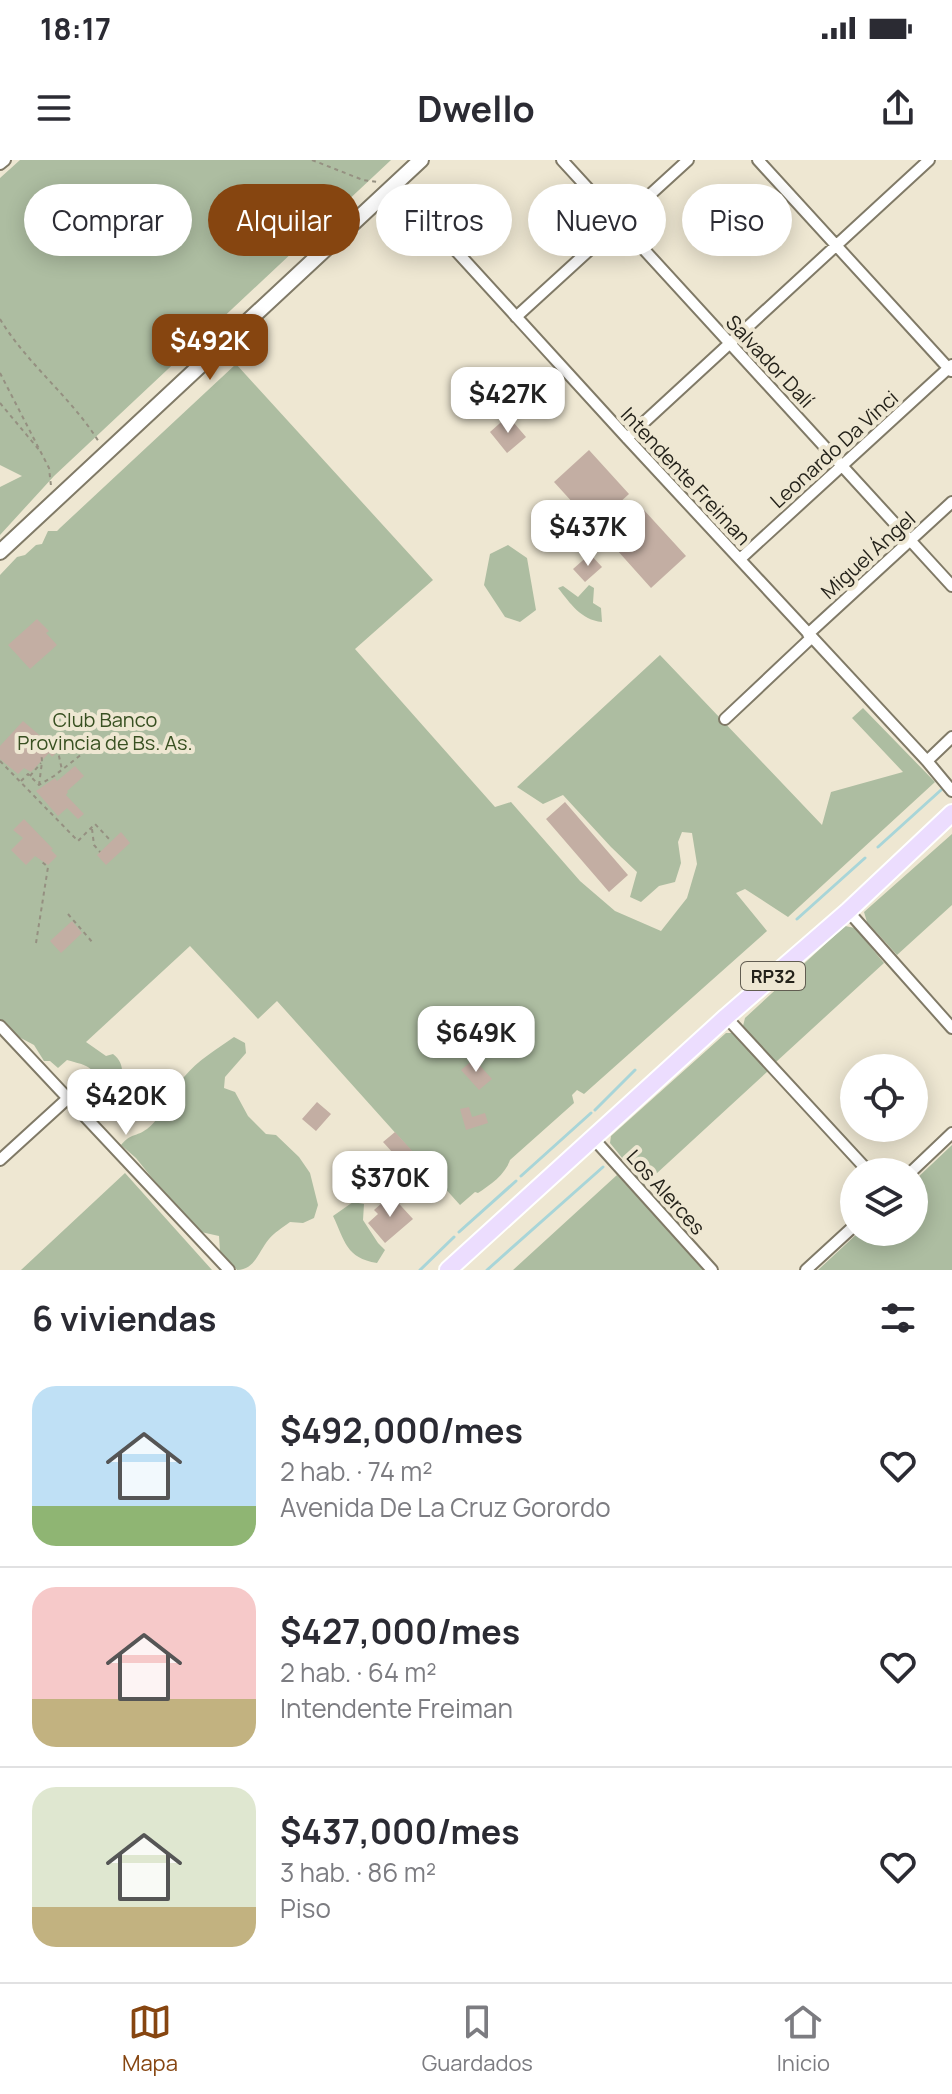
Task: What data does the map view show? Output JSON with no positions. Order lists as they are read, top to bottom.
{
  "streets": {
    "main road": ["RP32"],
    "street": [
      "Salvador Dalí",
      "Leonardo Da Vinci",
      "Intendente Freiman",
      "Miguel Ángel",
      "Los Alerces"
    ]
  },
  "crossings": [
    ["Salvador Dalí", "Leonardo Da Vinci"],
    ["Salvador Dalí", "Miguel Ángel"],
    ["Leonardo Da Vinci", "Intendente Freiman"],
    ["Intendente Freiman", "Miguel Ángel"],
    ["RP32", "Los Alerces"]
  ],
  "parks": ["Club Banco Provincia de Bs. As."],
  "page": {
    "status": "18:17",
    "header": "Dwello",
    "chip": [
      "Comprar",
      "Alquilar",
      "Filtros",
      "Nuevo",
      "Piso"
    ],
    "price": [
      "$492K",
      "$427K",
      "$437K",
      "$649K",
      "$420K",
      "$370K"
    ],
    "heading": "6 viviendas",
    "list": [
      {
        "name": "$492,000/mes",
        "note": "2 hab. · 74 m² · Avenida De La Cruz Gorordo"
      },
      {
        "name": "$427,000/mes",
        "note": "2 hab. · 64 m² · Intendente Freiman"
      },
      {
        "name": "$437,000/mes",
        "note": "3 hab. · 86 m² · Piso"
      }
    ],
    "tabs": ["Mapa", "Guardados", "Inicio"]
  }
}
